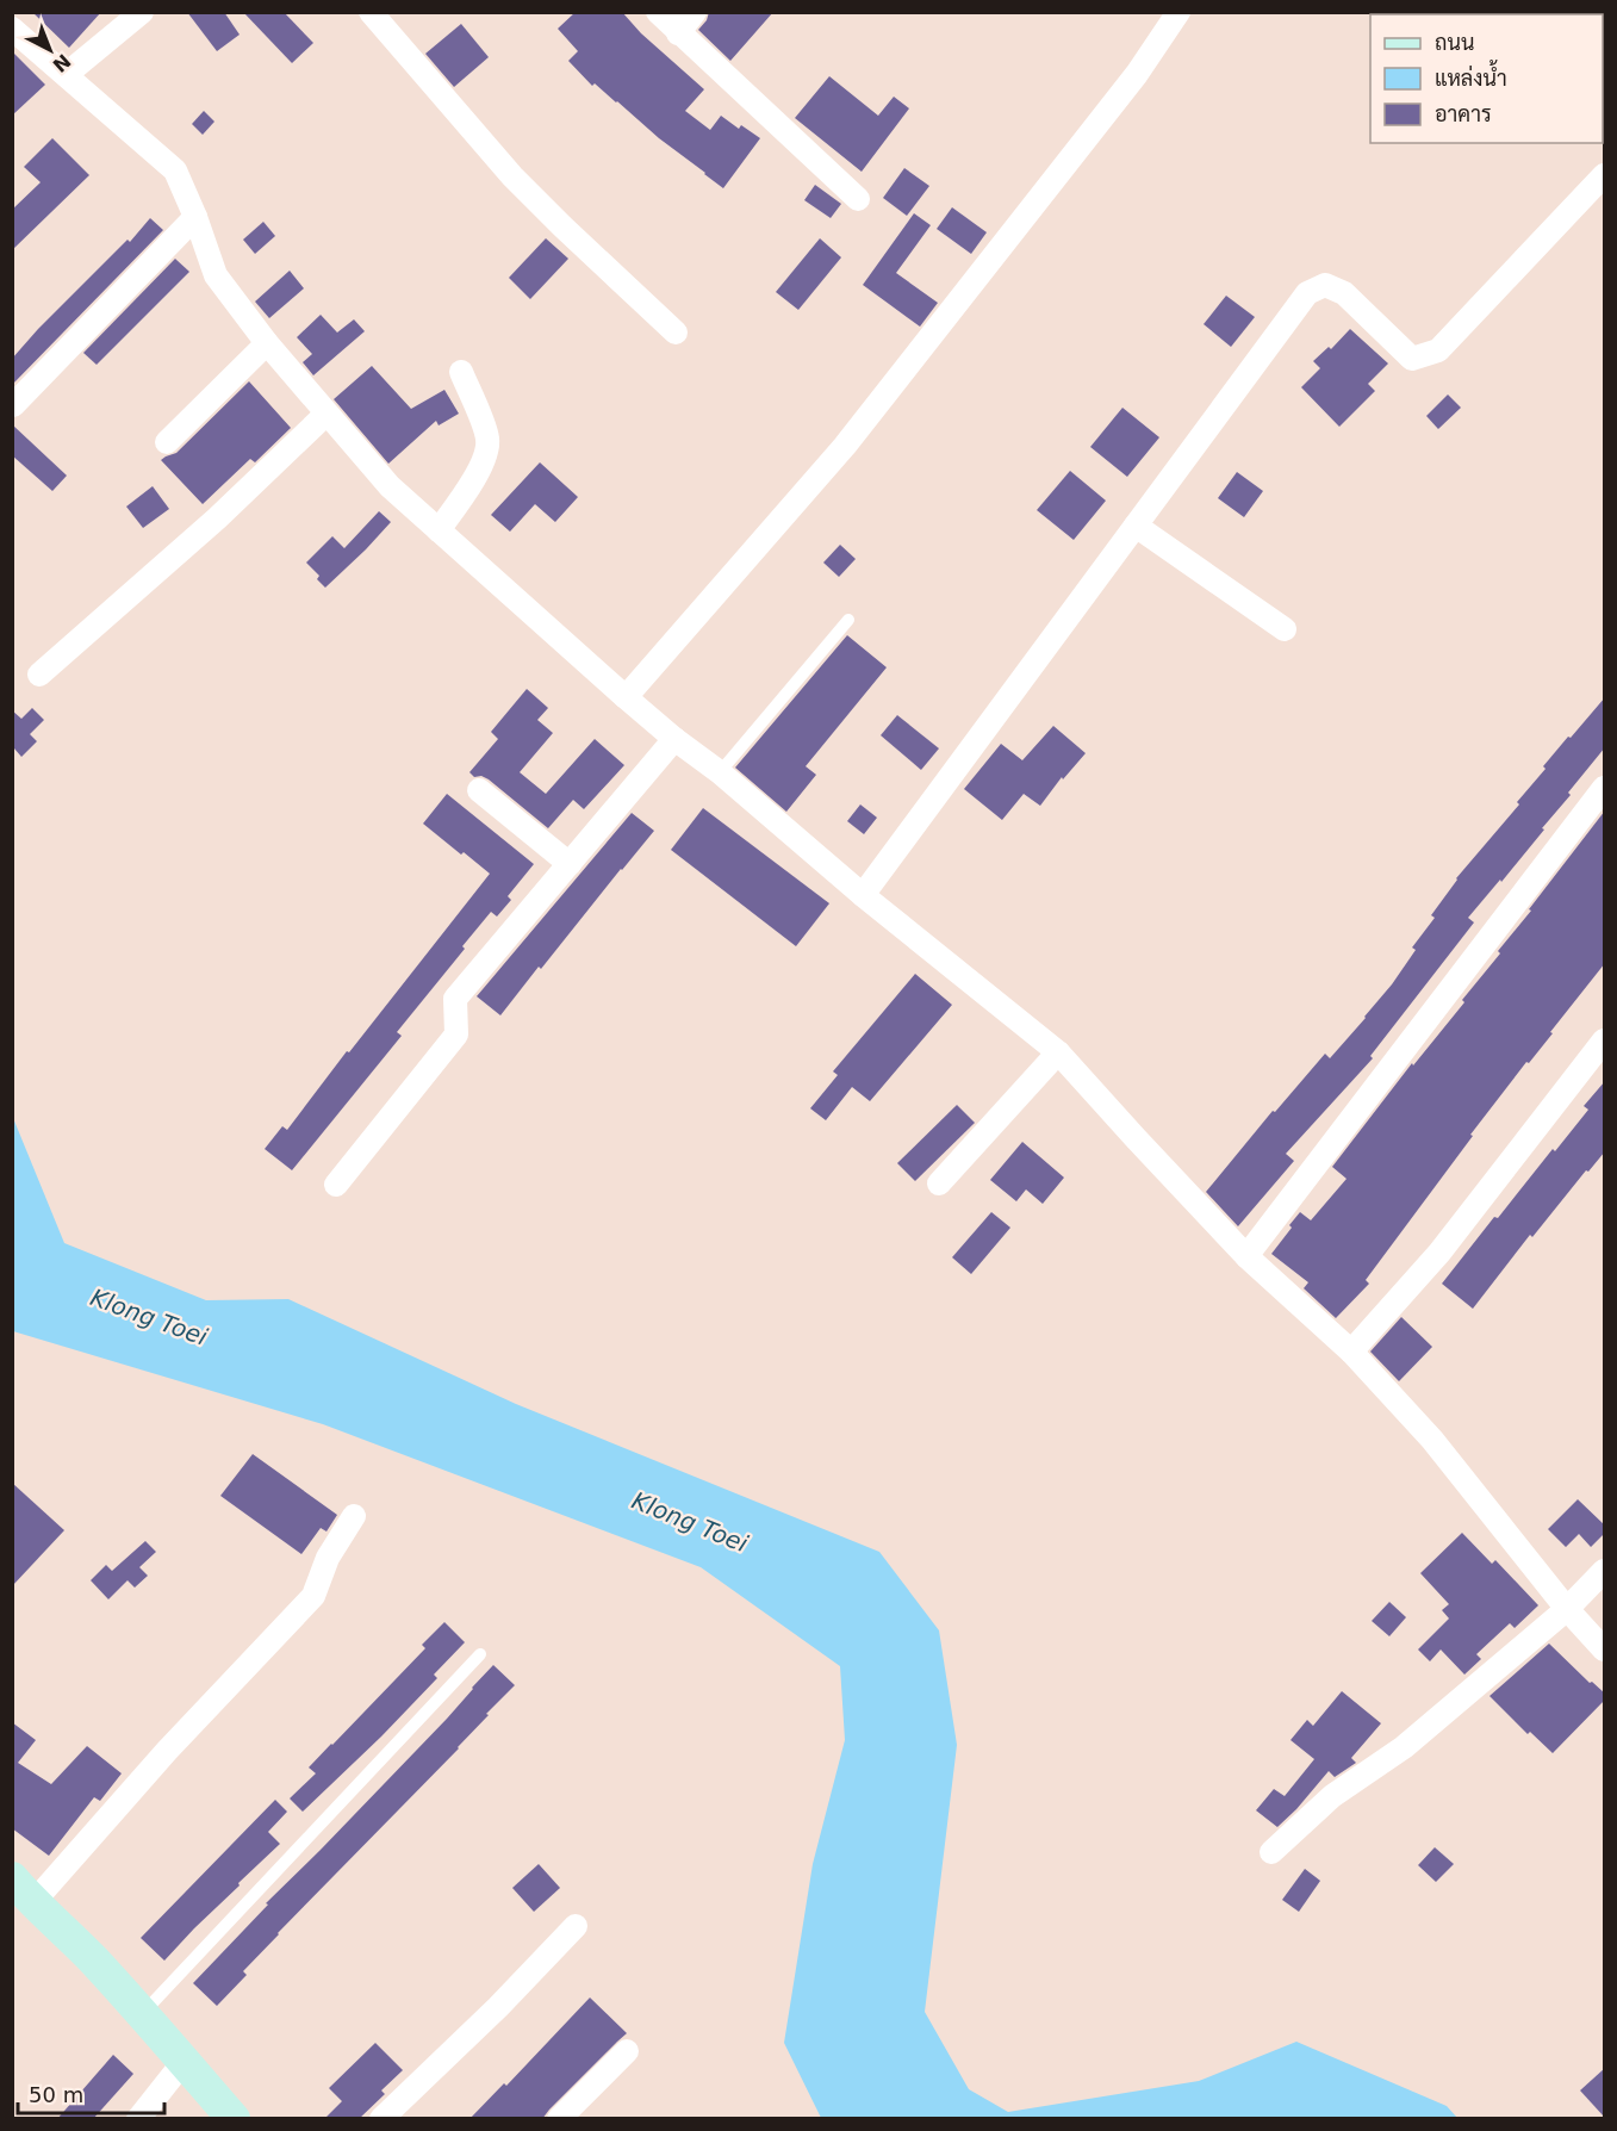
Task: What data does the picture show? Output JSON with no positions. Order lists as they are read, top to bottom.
{
  "water": ["Klong Toei"],
  "legend": ["ถนน", "แหล่งน้ำ", "อาคาร"],
  "scale_bar": "50 m",
  "north": "bottom right"
}
